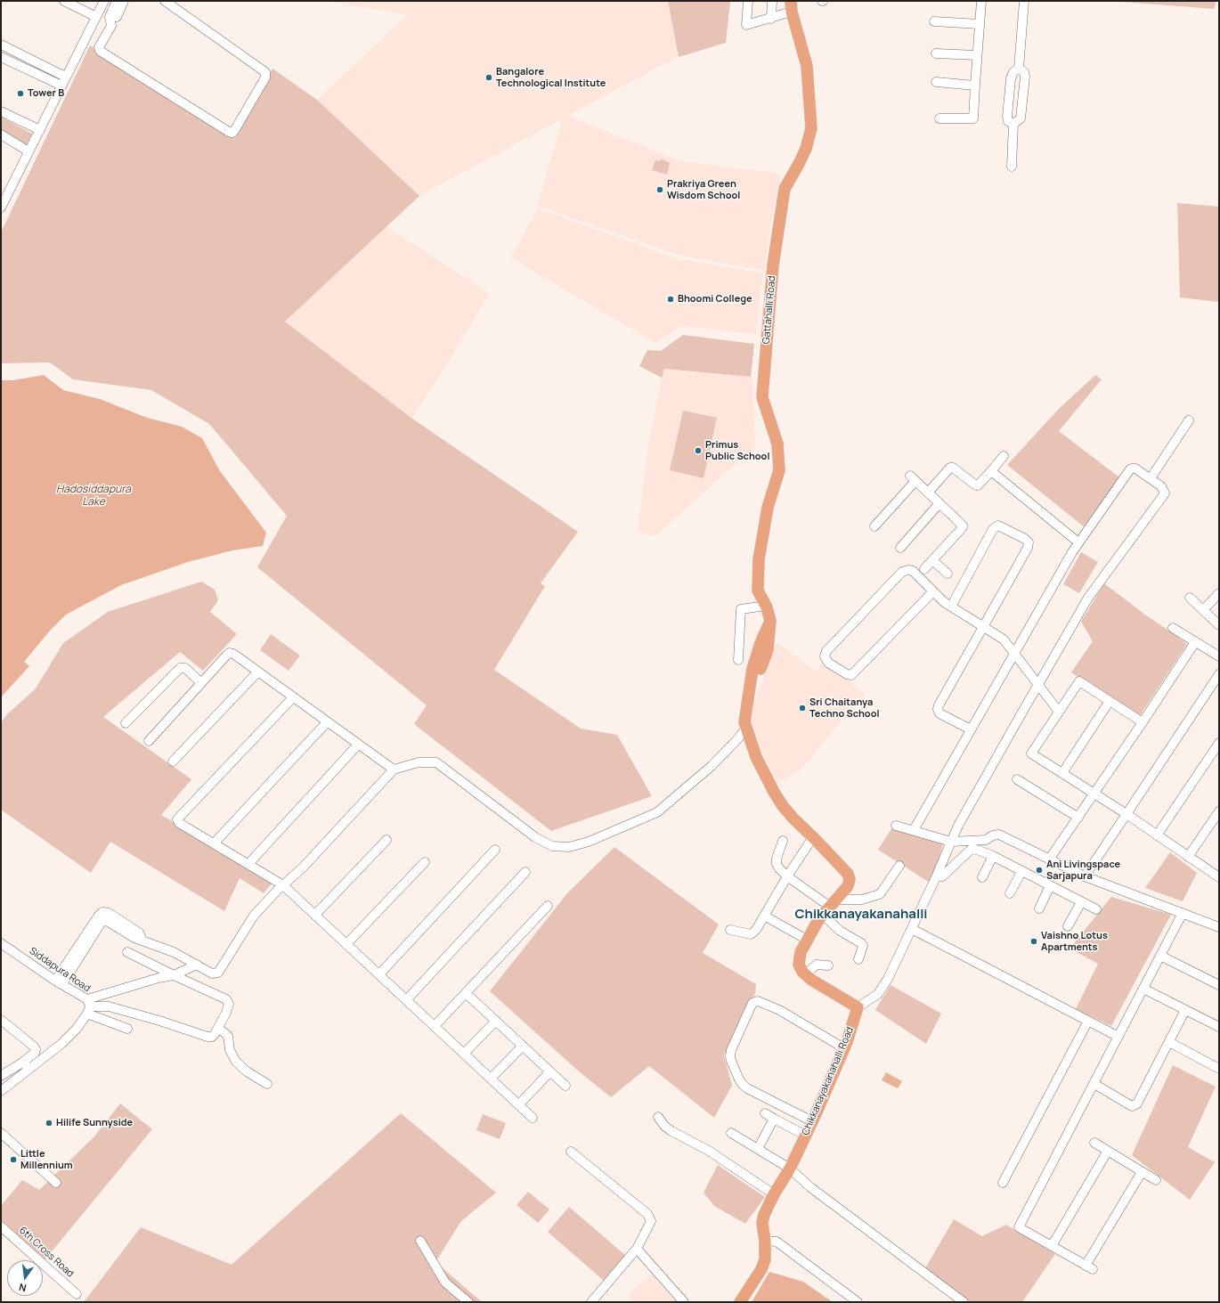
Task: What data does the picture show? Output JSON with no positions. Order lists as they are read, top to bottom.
{
  "streets": {
    "main road": ["Gattahalli Road", "Chikkanayakanahalli Road"],
    "street": ["Siddapura Road", "6th Cross Road"]
  },
  "districts": ["Chikkanayakanahalli"],
  "water": ["Hadosiddapura Lake"],
  "places": [
    "Bangalore Technological Institute",
    "Tower B",
    "Prakriya Green Wisdom School",
    "Bhoomi College",
    "Primus Public School",
    "Sri Chaitanya Techno School",
    "Ani Livingspace Sarjapura",
    "Vaishno Lotus Apartments",
    "Hilife Sunnyside",
    "Little Millennium"
  ],
  "north": "bottom"
}
